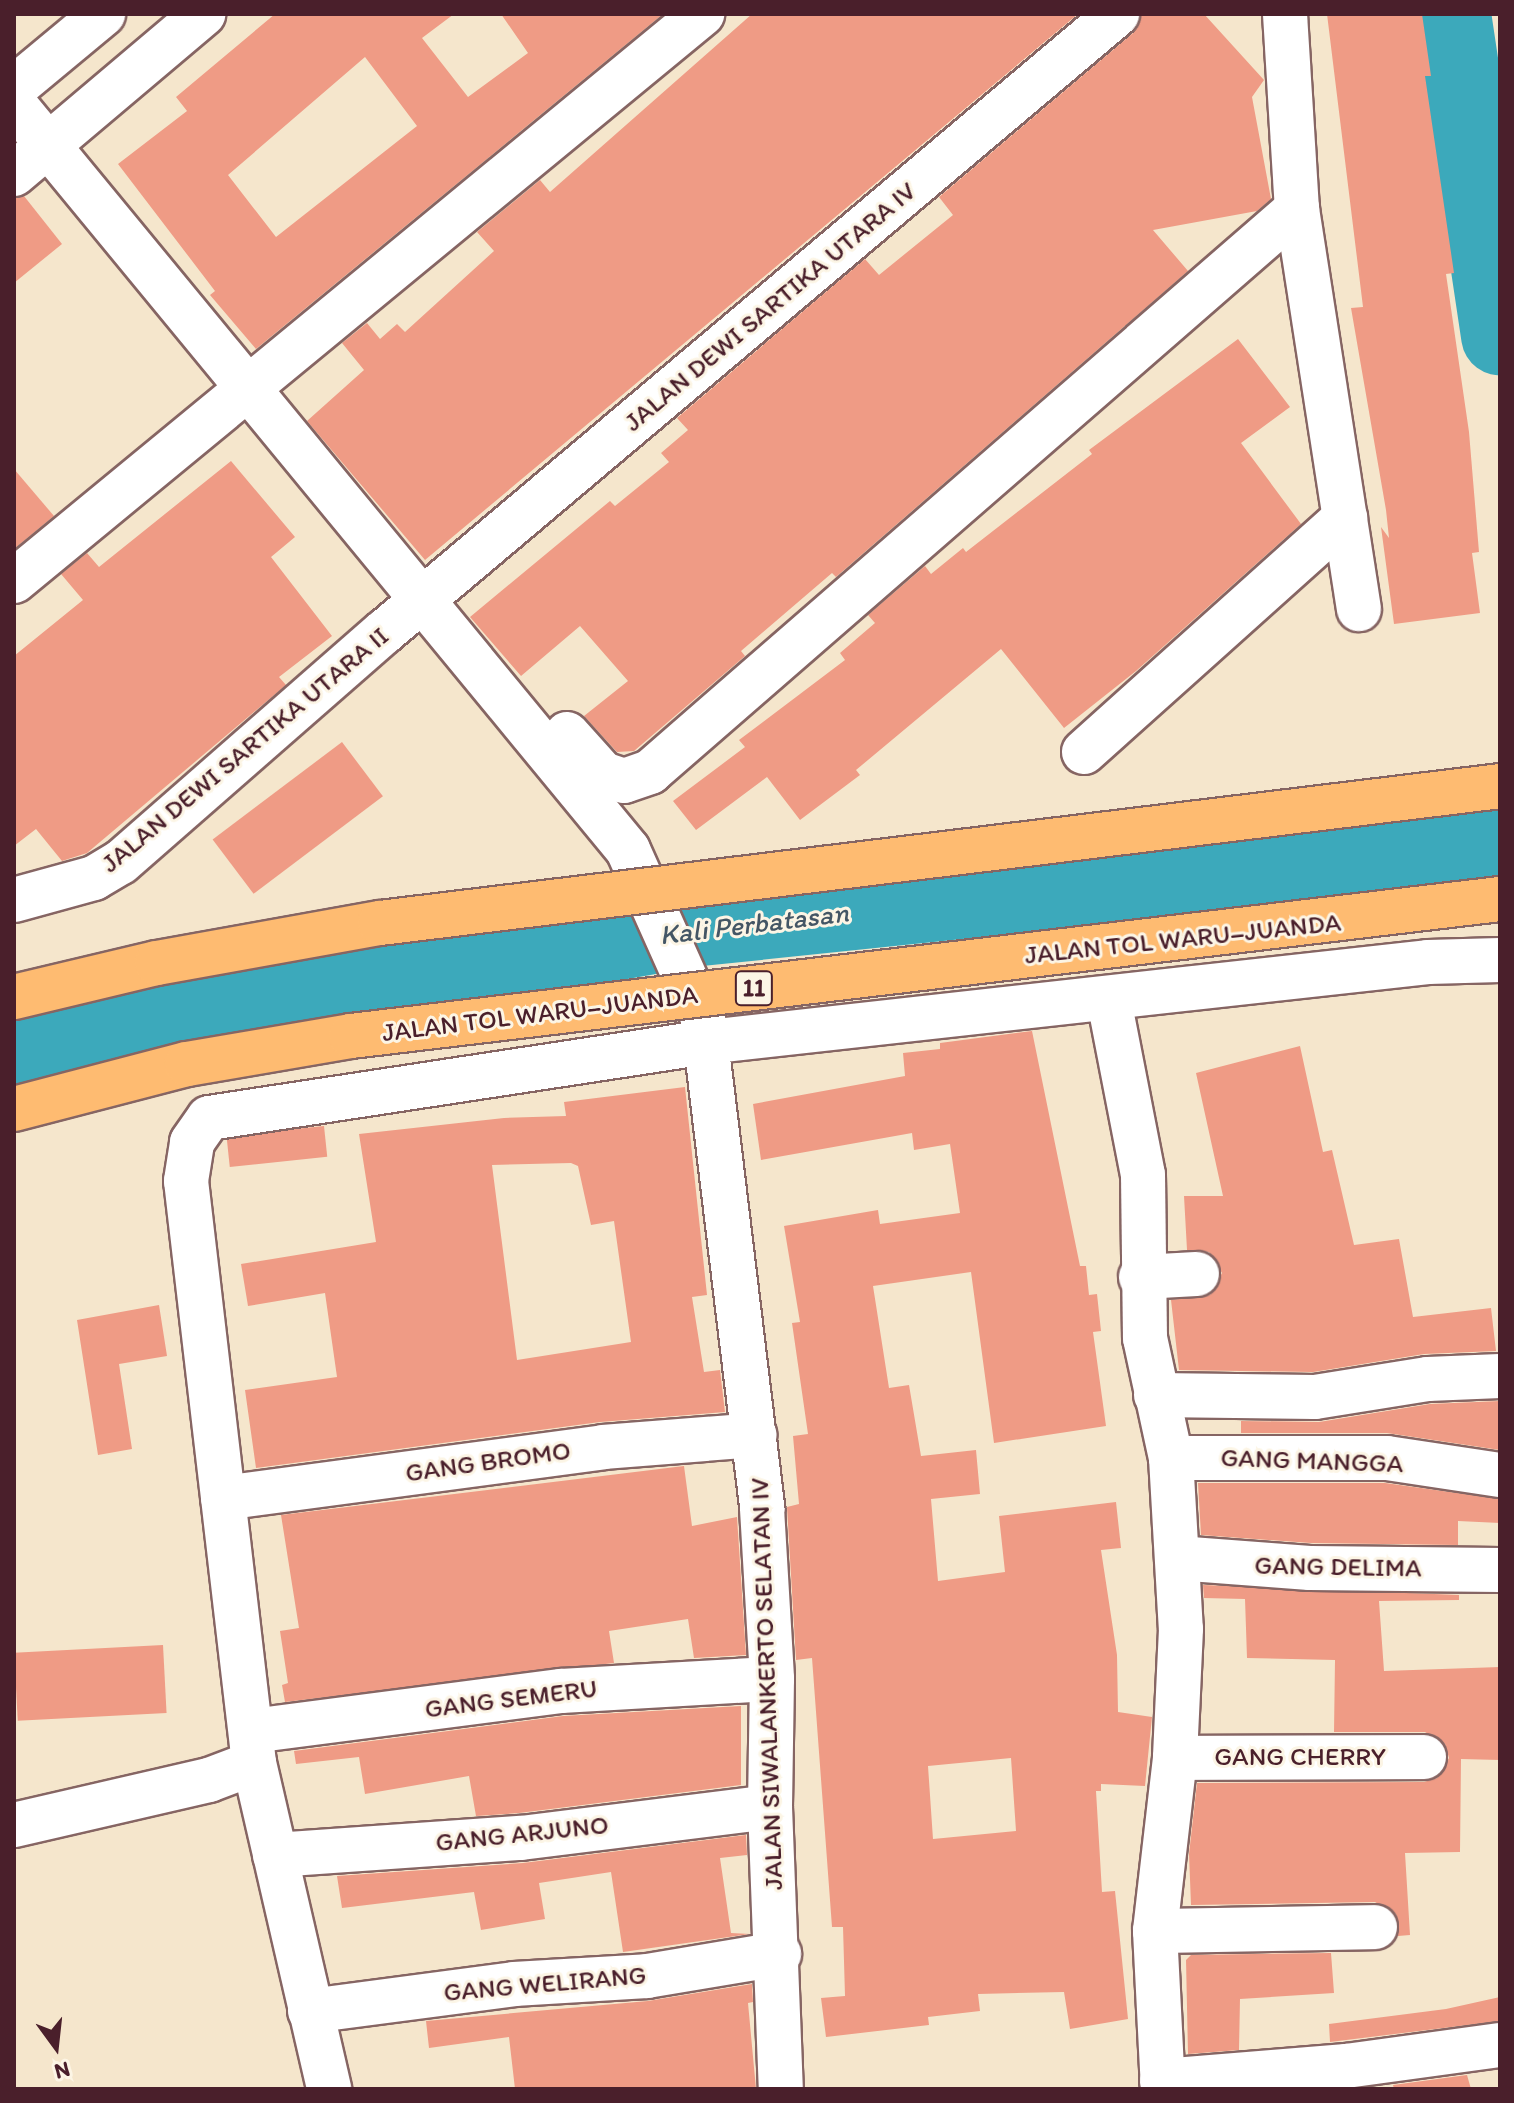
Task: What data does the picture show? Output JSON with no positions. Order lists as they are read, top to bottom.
{
  "streets": {
    "highway": ["JALAN TOL WARU–JUANDA", "11"],
    "street": [
      "JALAN DEWI SARTIKA UTARA IV",
      "JALAN DEWI SARTIKA UTARA II",
      "GANG MANGGA",
      "GANG BROMO",
      "GANG DELIMA",
      "JALAN SIWALANKERTO SELATAN IV",
      "GANG SEMERU",
      "GANG CHERRY",
      "GANG ARJUNO",
      "GANG WELIRANG"
    ]
  },
  "crossings": [
    ["JALAN DEWI SARTIKA UTARA IV", "JALAN DEWI SARTIKA UTARA II"],
    ["JALAN DEWI SARTIKA UTARA IV", "JALAN SIWALANKERTO SELATAN IV"],
    ["JALAN DEWI SARTIKA UTARA II", "JALAN SIWALANKERTO SELATAN IV"],
    ["GANG BROMO", "JALAN SIWALANKERTO SELATAN IV"],
    ["JALAN SIWALANKERTO SELATAN IV", "GANG SEMERU"],
    ["JALAN SIWALANKERTO SELATAN IV", "GANG ARJUNO"],
    ["JALAN SIWALANKERTO SELATAN IV", "GANG WELIRANG"]
  ],
  "water": ["Kali Perbatasan"],
  "north": "bottom"
}
